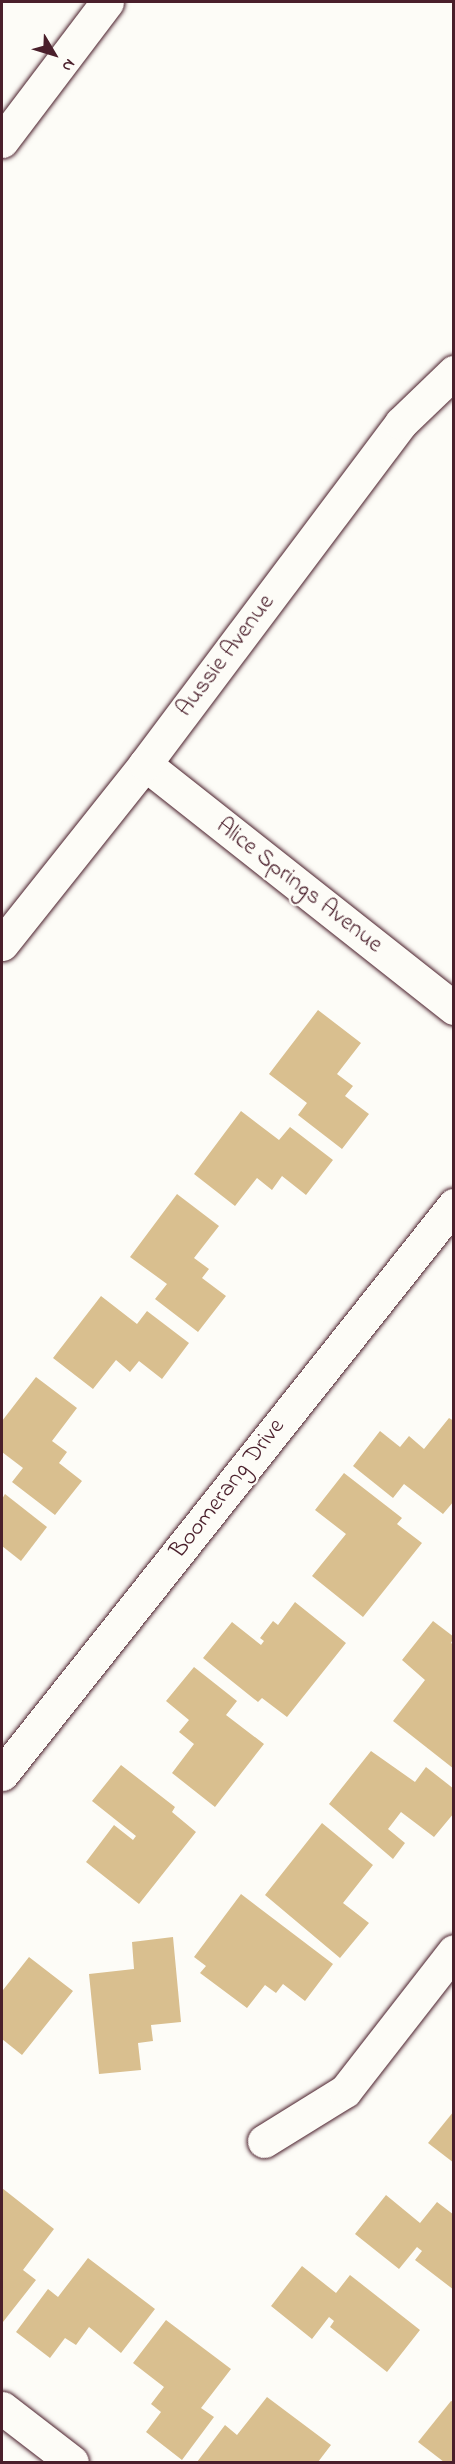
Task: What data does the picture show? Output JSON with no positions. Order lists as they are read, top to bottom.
{
  "streets": {
    "street": ["Aussie Avenue", "Alice Springs Avenue", "Boomerang Drive"]
  },
  "crossings": [
    ["Aussie Avenue", "Alice Springs Avenue"]
  ],
  "north": "bottom right"
}
